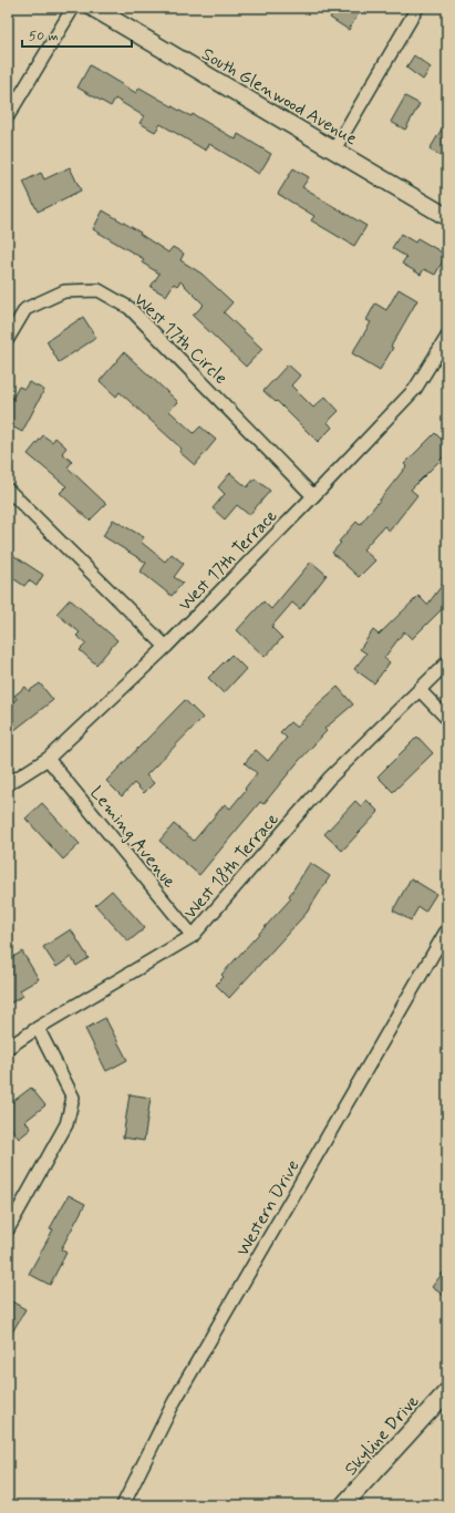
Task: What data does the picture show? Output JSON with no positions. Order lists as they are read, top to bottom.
{
  "streets": {
    "street": [
      "South Glenwood Avenue",
      "West 17th Circle",
      "West 17th Terrace",
      "Leming Avenue",
      "West 18th Terrace",
      "Western Drive",
      "Skyline Drive"
    ]
  },
  "crossings": [
    ["West 17th Circle", "West 17th Terrace"],
    ["West 17th Terrace", "Leming Avenue"],
    ["Leming Avenue", "West 18th Terrace"]
  ],
  "scale_bar": "50 m"
}
